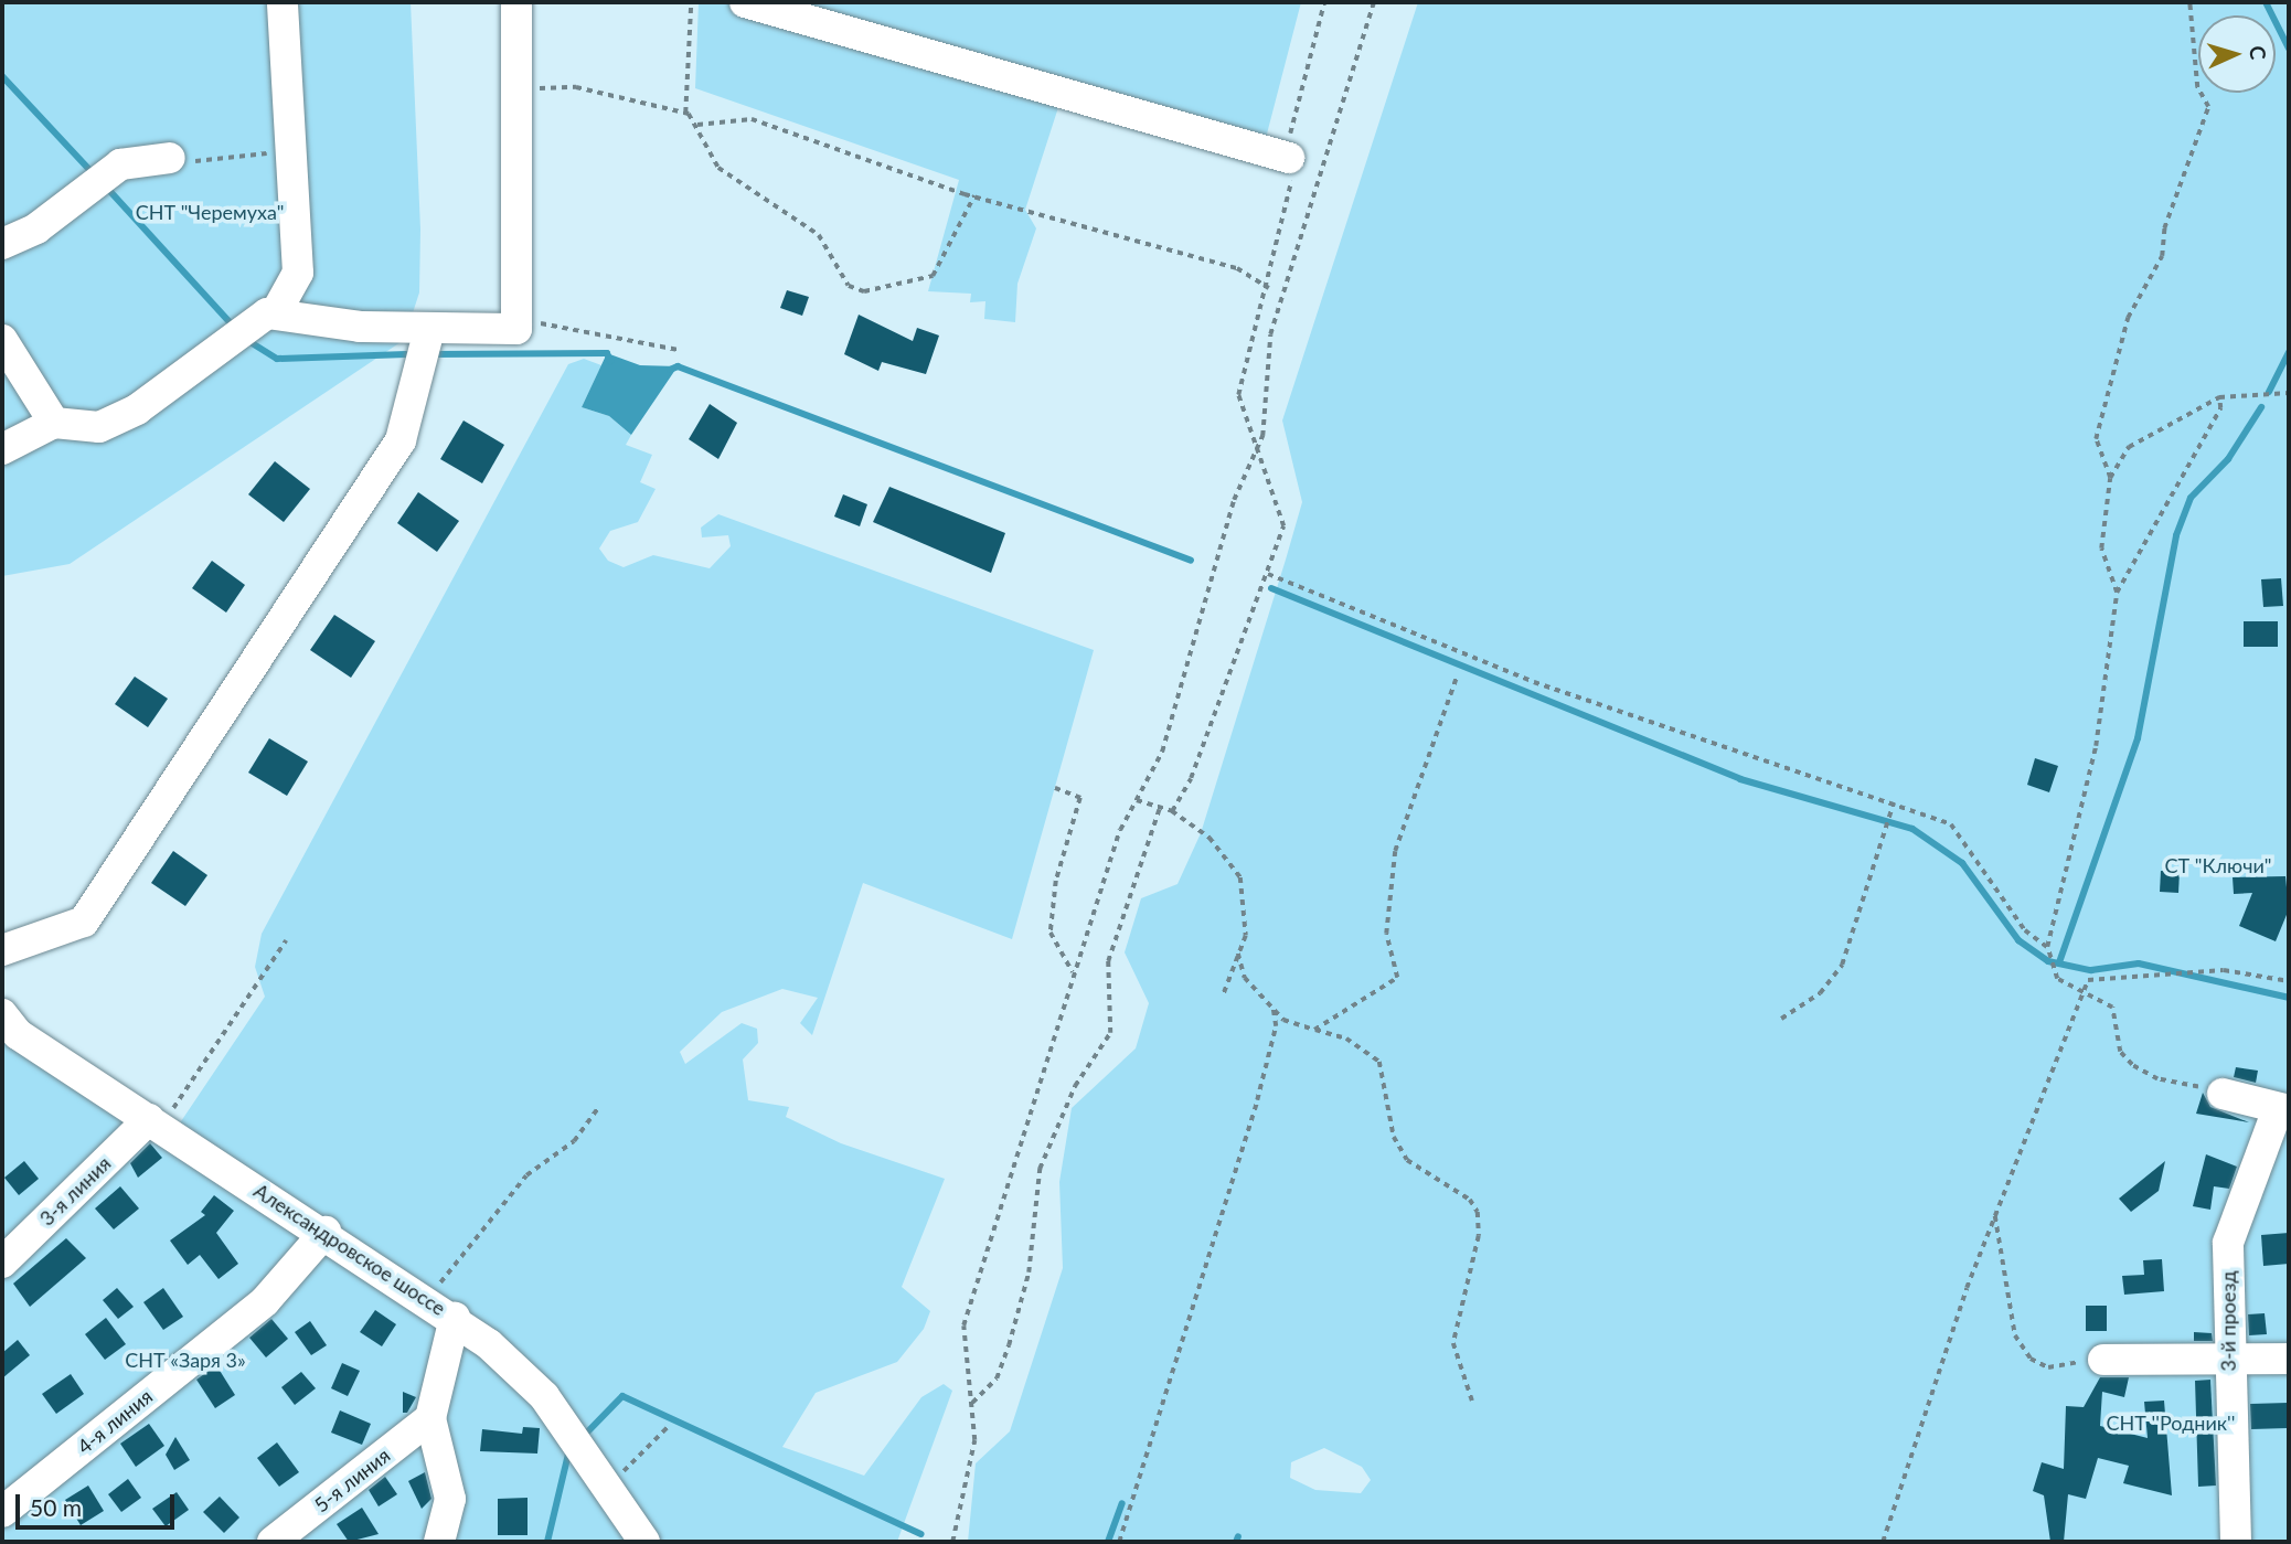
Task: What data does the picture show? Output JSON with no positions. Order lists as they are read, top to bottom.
{
  "streets": {
    "street": [
      "3-я линия",
      "Александровское шоссе",
      "3-й проезд",
      "4-я линия",
      "5-я линия"
    ]
  },
  "crossings": [
    ["3-я линия", "Александровское шоссе"],
    ["Александровское шоссе", "4-я линия"]
  ],
  "parks": [
    "СНТ \"Черемуха\"",
    "СТ \"Ключи\"",
    "СНТ «Заря 3»",
    "СНТ ''Родник''"
  ],
  "scale_bar": "50 m",
  "north": "right"
}
